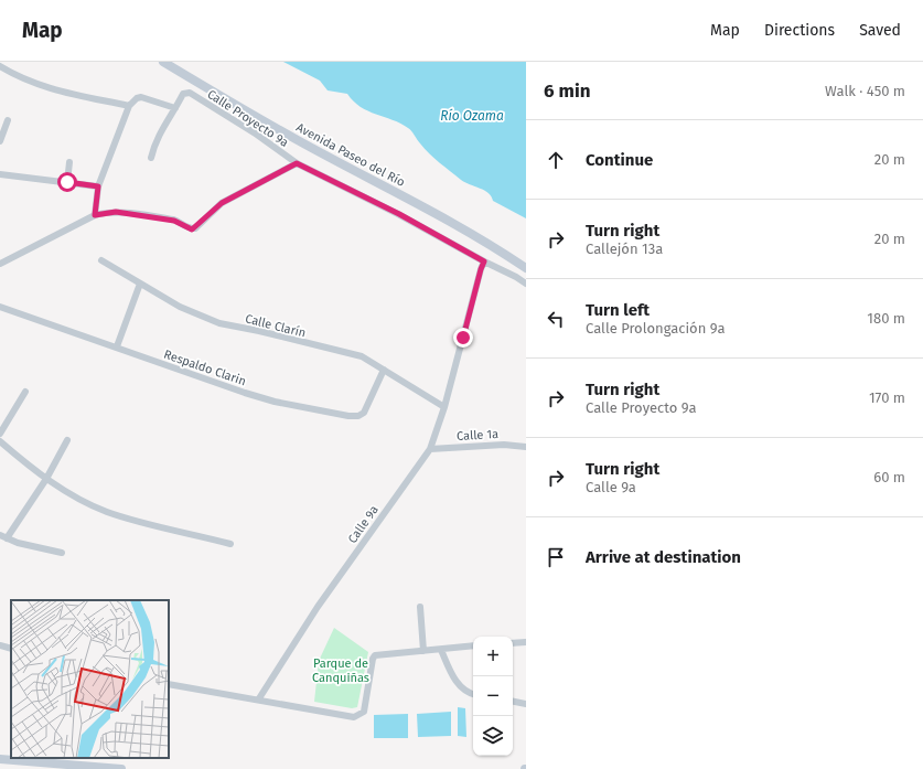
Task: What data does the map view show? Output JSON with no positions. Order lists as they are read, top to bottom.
{
  "streets": {
    "street": [
      "Calle Proyecto 9a",
      "Avenida Paseo del Río",
      "Calle Clarín",
      "Respaldo Clarin",
      "Calle 1a",
      "Calle 9a"
    ]
  },
  "crossings": [
    ["Calle Proyecto 9a", "Calle 9a"],
    ["Calle Clarín", "Respaldo Clarin"],
    ["Calle Clarín", "Calle 9a"],
    ["Calle 1a", "Calle 9a"]
  ],
  "water": ["Río Ozama"],
  "parks": ["Parque de Canquiñas"],
  "page": {
    "header": "Map",
    "nav": ["Map", "Directions", "Saved"],
    "heading": ["6 min", "Walk · 450 m"],
    "list": [
      ["Continue", "20 m"],
      ["Turn right", "Callejón 13a", "20 m"],
      ["Turn left", "Calle Prolongación 9a", "180 m"],
      ["Turn right", "Calle Proyecto 9a", "170 m"],
      ["Turn right", "Calle 9a", "60 m"],
      "Arrive at destination"
    ],
    "map_buttons": ["+", "−"]
  }
}
